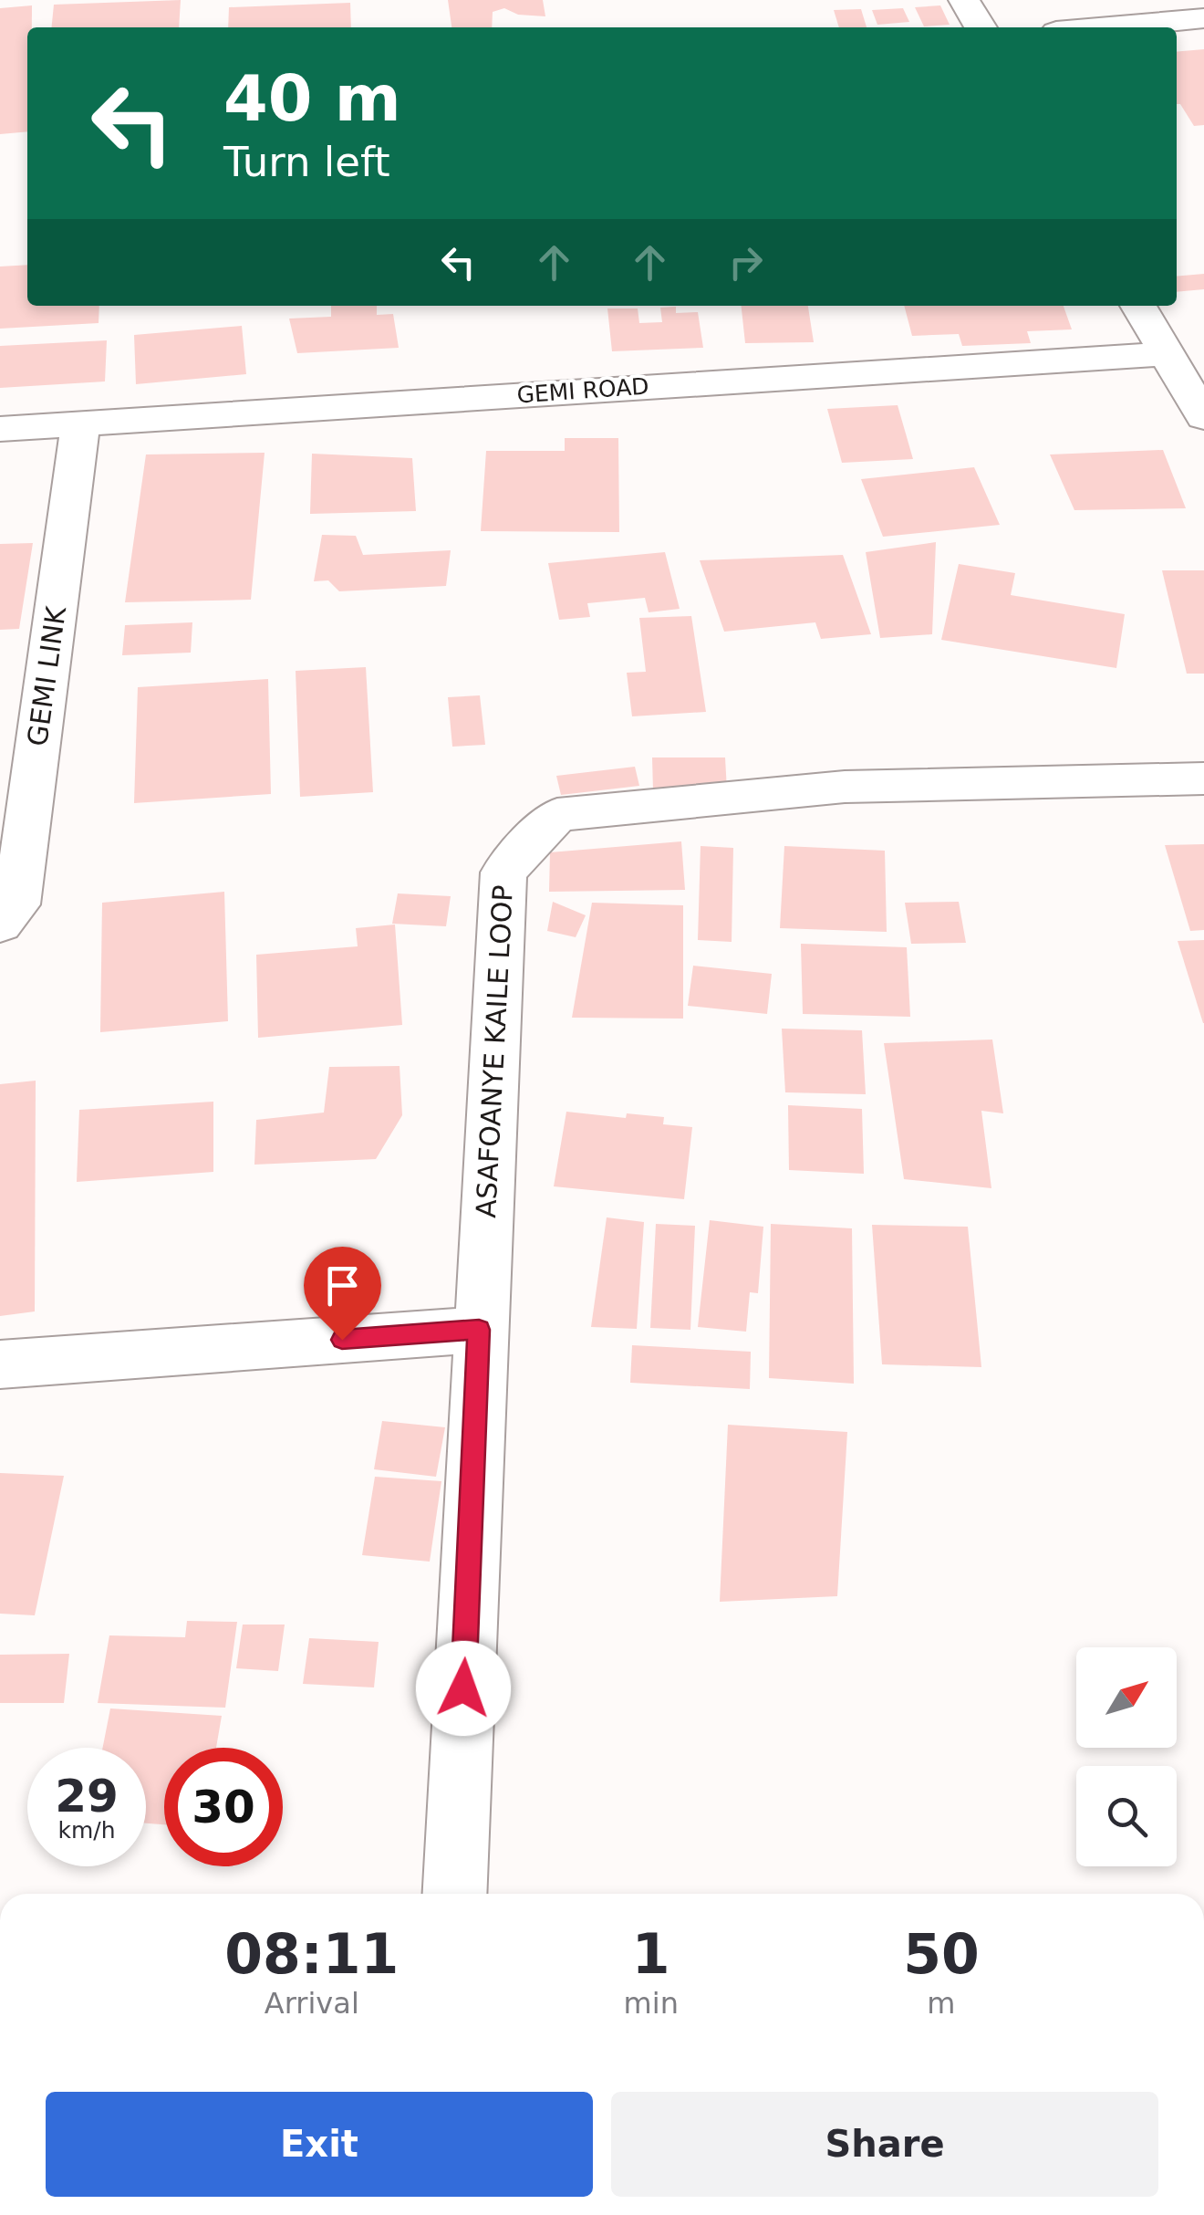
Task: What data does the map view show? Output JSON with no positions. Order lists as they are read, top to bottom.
{
  "streets": {
    "street": ["GEMI ROAD", "GEMI LINK", "ASAFOANYE KAILE LOOP"]
  },
  "crossings": [
    ["GEMI ROAD", "GEMI LINK"]
  ],
  "north": "top right",
  "page": {
    "turn": ["40 m", "Turn left"],
    "speed": "29 km/h",
    "limit": "30",
    "eta": [
      "08:11",
      "Arrival",
      "1",
      "min",
      "50",
      "m"
    ],
    "buttons": ["Exit", "Share"]
  }
}
